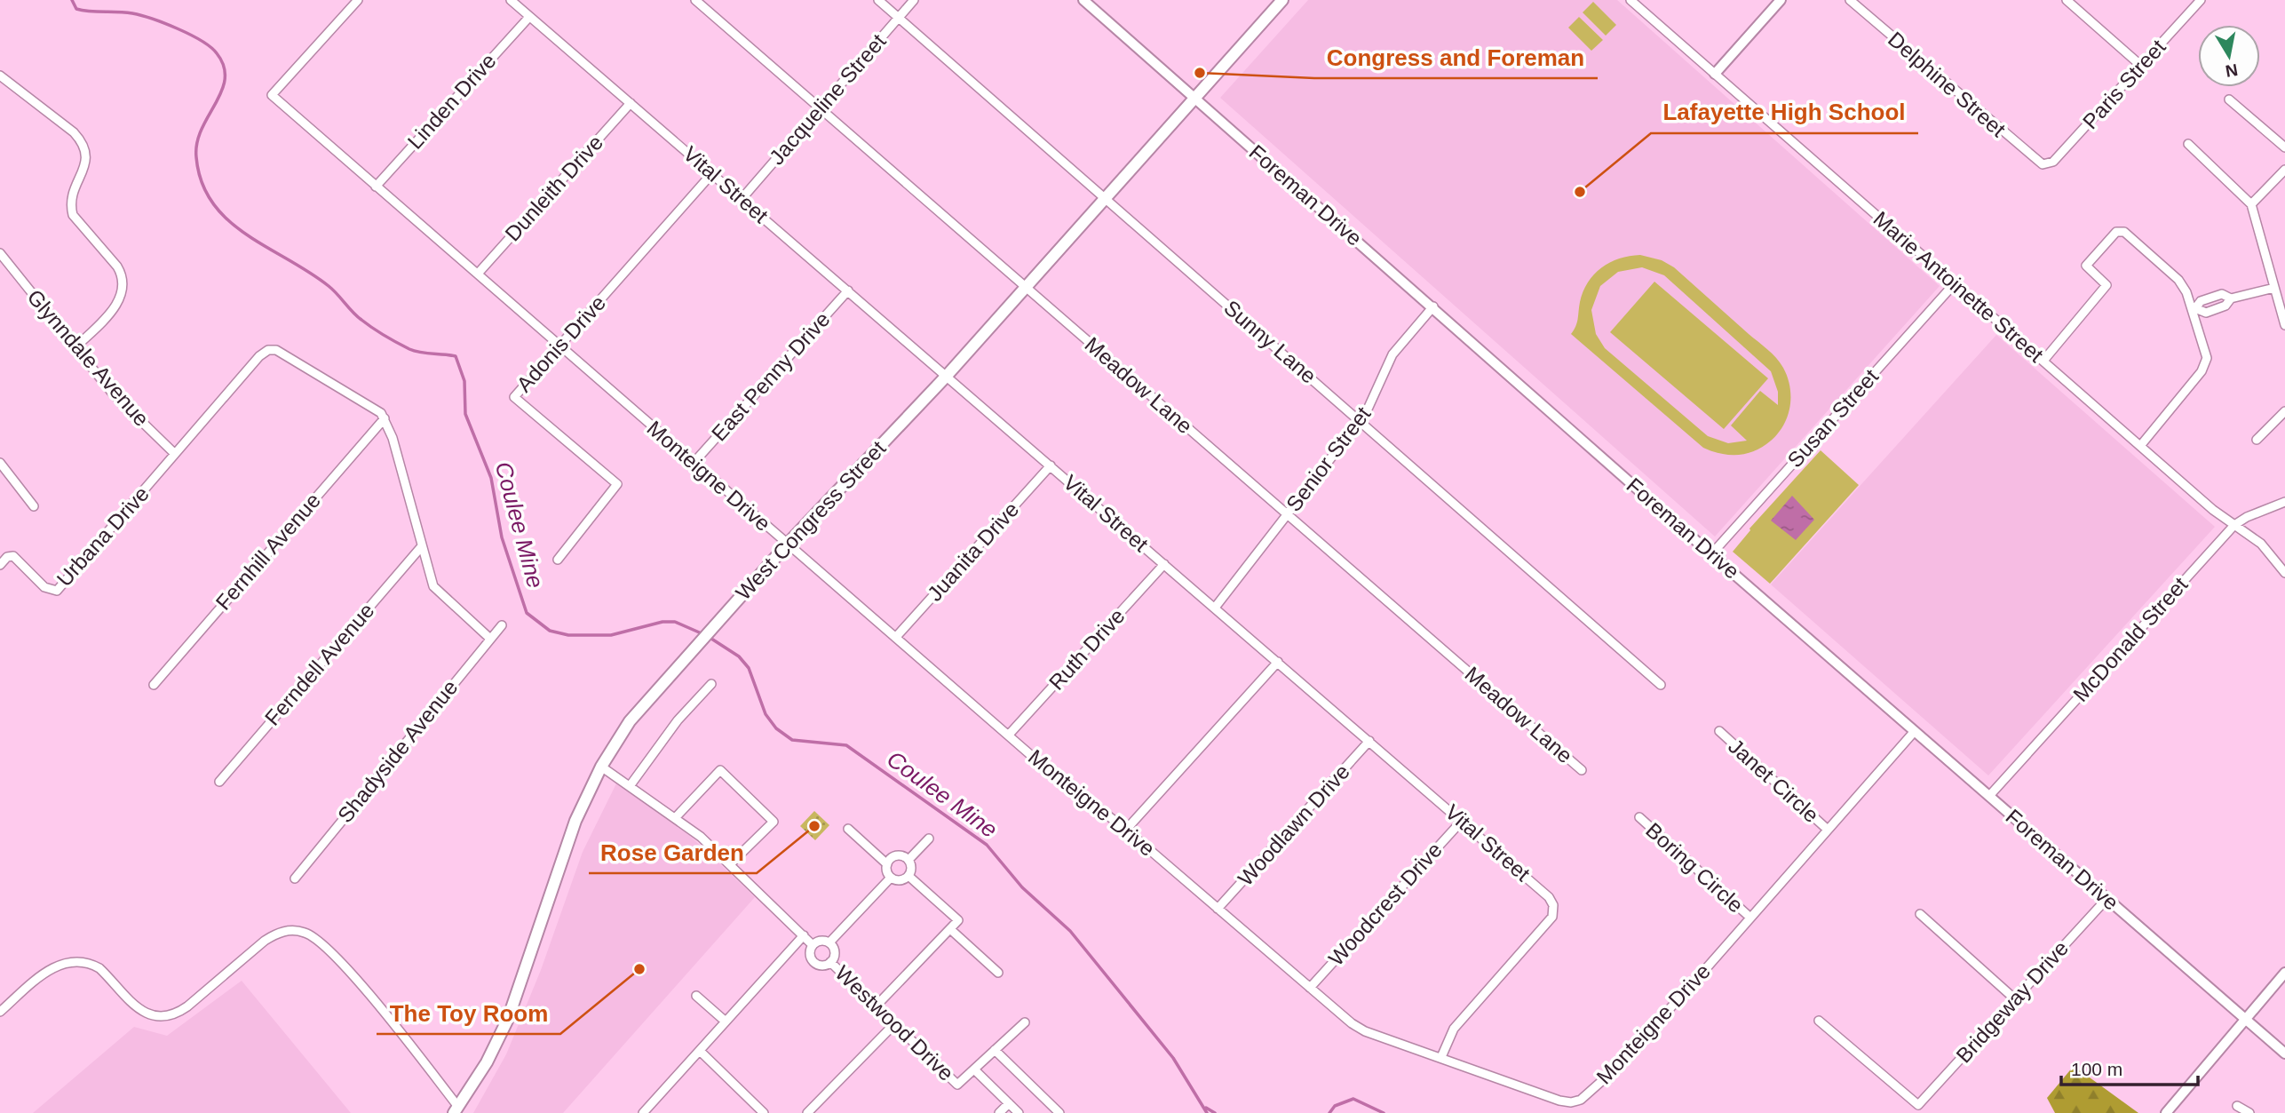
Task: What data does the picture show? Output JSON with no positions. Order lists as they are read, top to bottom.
{
  "streets": {
    "main road": ["West Congress Street"],
    "street": [
      "Delphine Street",
      "Paris Street",
      "Jacqueline Street",
      "Linden Drive",
      "Vital Street",
      "Dunleith Drive",
      "Foreman Drive",
      "Marie Antoinette Street",
      "Sunny Lane",
      "Adonis Drive",
      "Glynndale Avenue",
      "East Penny Drive",
      "Meadow Lane",
      "Susan Street",
      "Senior Street",
      "Monteigne Drive",
      "Urbana Drive",
      "Fernhill Avenue",
      "Juanita Drive",
      "McDonald Street",
      "Ruth Drive",
      "Ferndell Avenue",
      "Shadyside Avenue",
      "Janet Circle",
      "Woodlawn Drive",
      "Boring Circle",
      "Woodcrest Drive",
      "Bridgeway Drive",
      "Westwood Drive"
    ]
  },
  "crossings": [
    ["Delphine Street", "Paris Street"],
    ["Jacqueline Street", "Vital Street"],
    ["Jacqueline Street", "Sunny Lane"],
    ["Jacqueline Street", "Meadow Lane"],
    ["Linden Drive", "Vital Street"],
    ["Linden Drive", "Monteigne Drive"],
    ["Vital Street", "Dunleith Drive"],
    ["Vital Street", "Adonis Drive"],
    ["Vital Street", "East Penny Drive"],
    ["Vital Street", "Senior Street"],
    ["Vital Street", "Monteigne Drive"],
    ["Vital Street", "West Congress Street"],
    ["Vital Street", "Juanita Drive"],
    ["Vital Street", "Ruth Drive"],
    ["Vital Street", "Woodlawn Drive"],
    ["Vital Street", "Woodcrest Drive"],
    ["Dunleith Drive", "Monteigne Drive"],
    ["Foreman Drive", "Susan Street"],
    ["Foreman Drive", "Senior Street"],
    ["Foreman Drive", "Monteigne Drive"],
    ["Foreman Drive", "West Congress Street"],
    ["Foreman Drive", "McDonald Street"],
    ["Foreman Drive", "Bridgeway Drive"],
    ["Marie Antoinette Street", "Susan Street"],
    ["Marie Antoinette Street", "McDonald Street"],
    ["Sunny Lane", "Senior Street"],
    ["Sunny Lane", "West Congress Street"],
    ["Adonis Drive", "Monteigne Drive"],
    ["Glynndale Avenue", "Urbana Drive"],
    ["East Penny Drive", "Monteigne Drive"],
    ["Meadow Lane", "Senior Street"],
    ["Meadow Lane", "West Congress Street"],
    ["Monteigne Drive", "West Congress Street"],
    ["Monteigne Drive", "Juanita Drive"],
    ["Monteigne Drive", "Ruth Drive"],
    ["Monteigne Drive", "Janet Circle"],
    ["Monteigne Drive", "Woodlawn Drive"],
    ["Monteigne Drive", "Boring Circle"],
    ["Monteigne Drive", "Woodcrest Drive"]
  ],
  "water": ["Coulee Mine"],
  "places": [
    "Congress and Foreman",
    "Lafayette High School",
    "Rose Garden",
    "The Toy Room"
  ],
  "scale_bar": "100 m",
  "north": "bottom"
}
